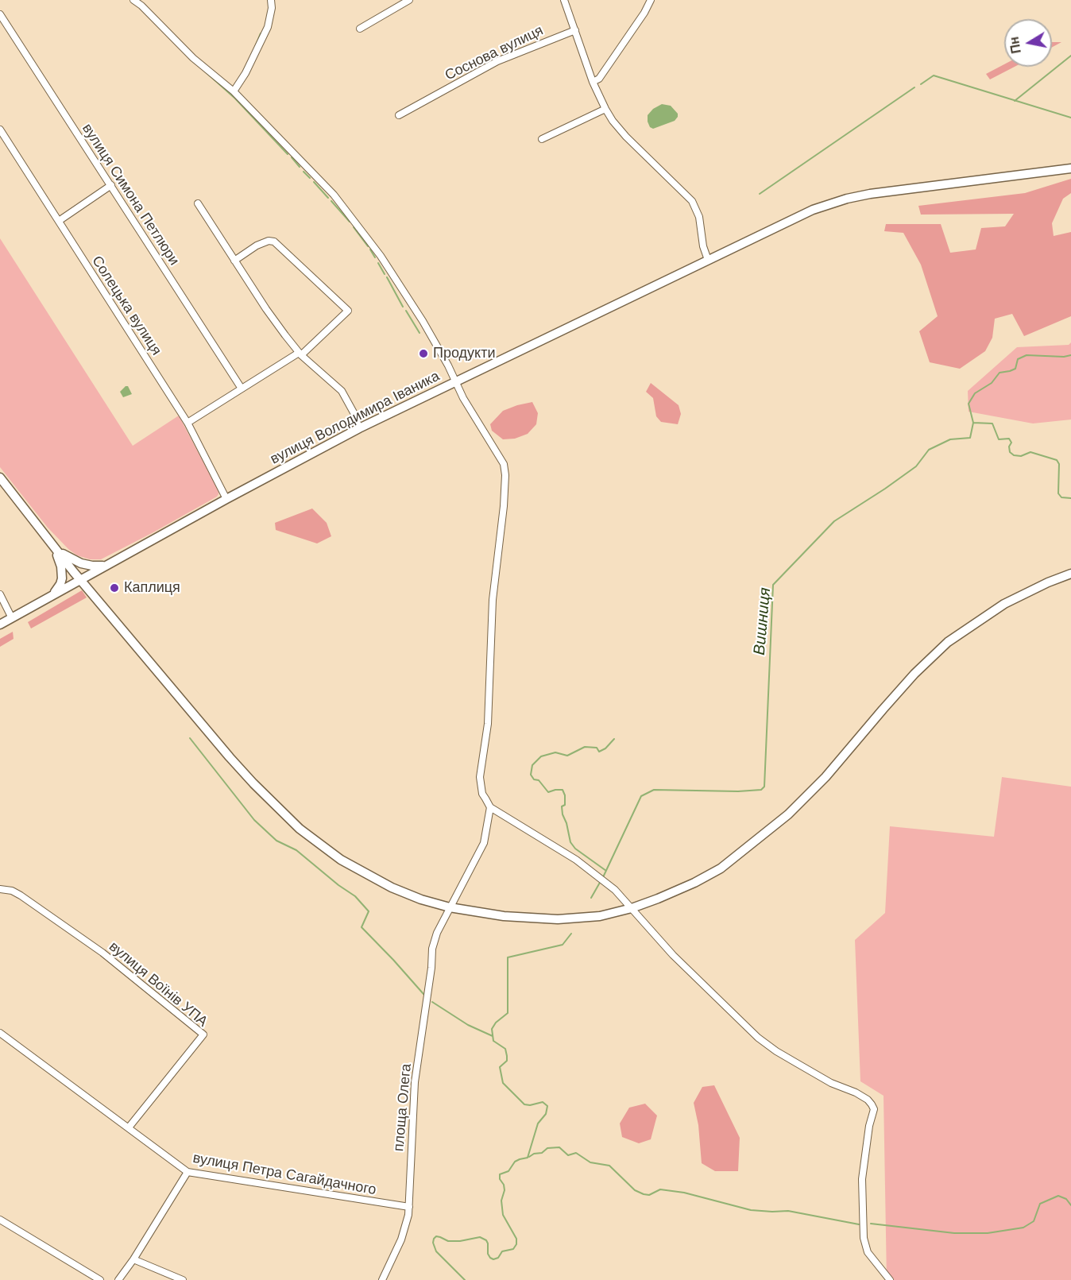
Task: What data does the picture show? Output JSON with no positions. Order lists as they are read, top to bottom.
{
  "streets": {
    "main road": ["вулиця Володимира Іваника"],
    "street": [
      "Соснова вулиця",
      "вулиця Симона Петлюри",
      "Солецька вулиця",
      "вулиця Воїнів УПА",
      "площа Олега",
      "вулиця Петра Сагайдачного"
    ]
  },
  "crossings": [
    ["Солецька вулиця", "вулиця Володимира Іваника"],
    ["вулиця Воїнів УПА", "вулиця Петра Сагайдачного"],
    ["площа Олега", "вулиця Петра Сагайдачного"]
  ],
  "water": ["Вишниця"],
  "places": ["Продукти", "Каплиця"],
  "north": "left"
}
